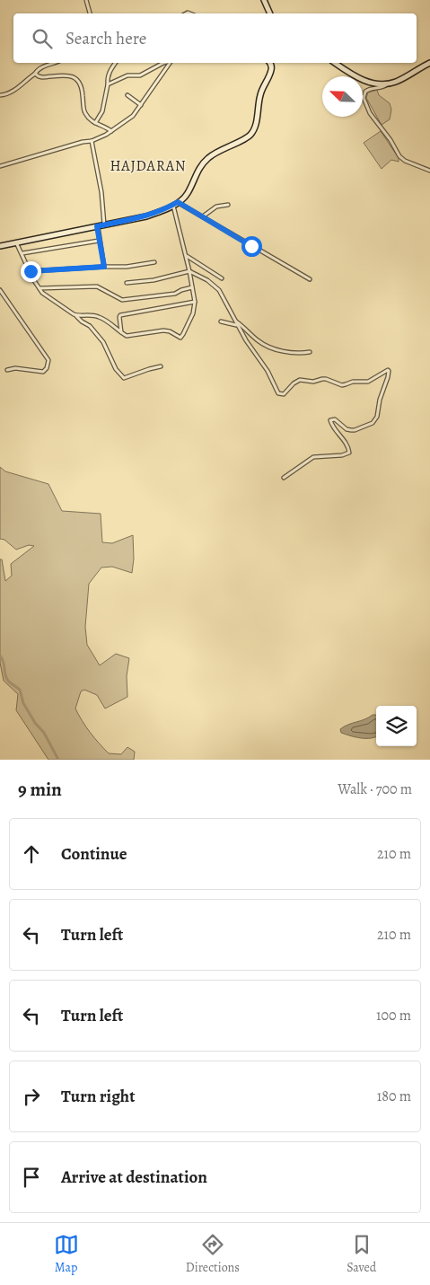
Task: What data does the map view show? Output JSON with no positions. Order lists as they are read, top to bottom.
{
  "districts": ["HAJDARAN"],
  "north": "top left",
  "page": {
    "search": "Search here",
    "heading": ["9 min", "Walk · 700 m"],
    "list": [
      ["Continue", "210 m"],
      ["Turn left", "210 m"],
      ["Turn left", "100 m"],
      ["Turn right", "180 m"],
      "Arrive at destination"
    ],
    "nav": ["Map", "Directions", "Saved"]
  }
}
